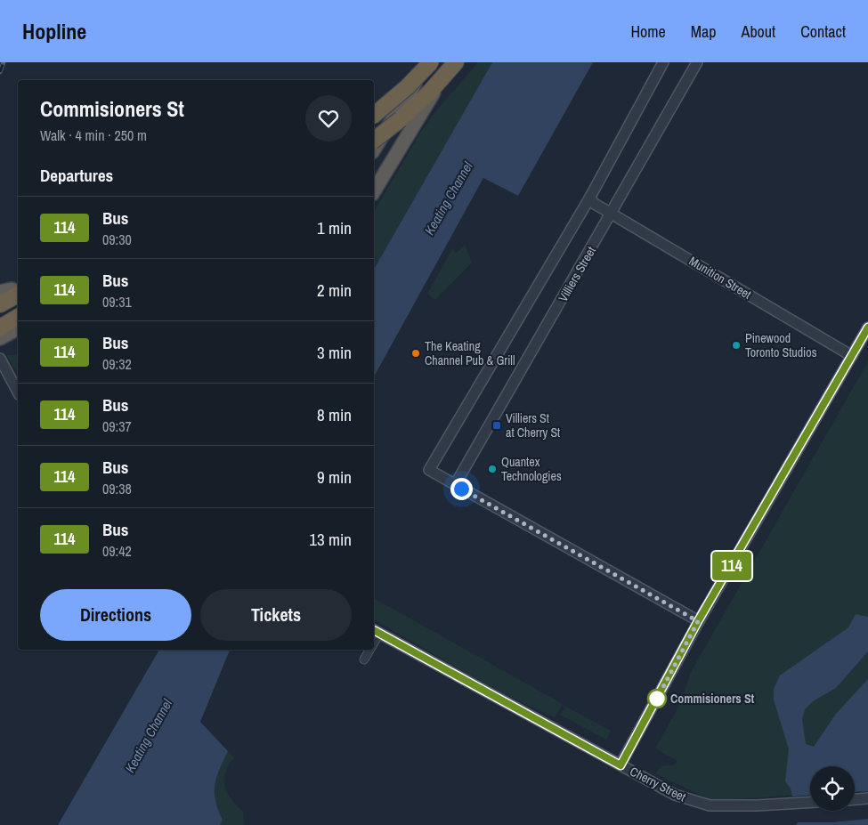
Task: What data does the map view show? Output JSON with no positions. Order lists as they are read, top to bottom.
{
  "streets": {
    "street": ["Villiers Street", "Munition Street", "Cherry Street"]
  },
  "crossings": [
    ["Villiers Street", "Munition Street"]
  ],
  "water": ["Keating Channel"],
  "places": {
    "other": [
      "Pinewood Toronto Studios",
      "The Keating Channel Pub & Grill",
      "Quantex Technologies",
      "Commisioners St"
    ],
    "transit": ["Villiers St at Cherry St"]
  },
  "lines": ["bus line 114"],
  "page": {
    "header": "Hopline",
    "nav": [
      "Home",
      "Map",
      "About",
      "Contact"
    ],
    "on_map": "114",
    "heading": [
      ["Commisioners St", "Walk · 4 min · 250 m"],
      "Departures"
    ],
    "list": [
      {
        "mark": "114",
        "name": "Bus",
        "note": "09:30",
        "value": "1 min"
      },
      {
        "mark": "114",
        "name": "Bus",
        "note": "09:31",
        "value": "2 min"
      },
      {
        "mark": "114",
        "name": "Bus",
        "note": "09:32",
        "value": "3 min"
      },
      {
        "mark": "114",
        "name": "Bus",
        "note": "09:37",
        "value": "8 min"
      },
      {
        "mark": "114",
        "name": "Bus",
        "note": "09:38",
        "value": "9 min"
      },
      {
        "mark": "114",
        "name": "Bus",
        "note": "09:42",
        "value": "13 min"
      }
    ],
    "buttons": ["Directions", "Tickets"]
  }
}
